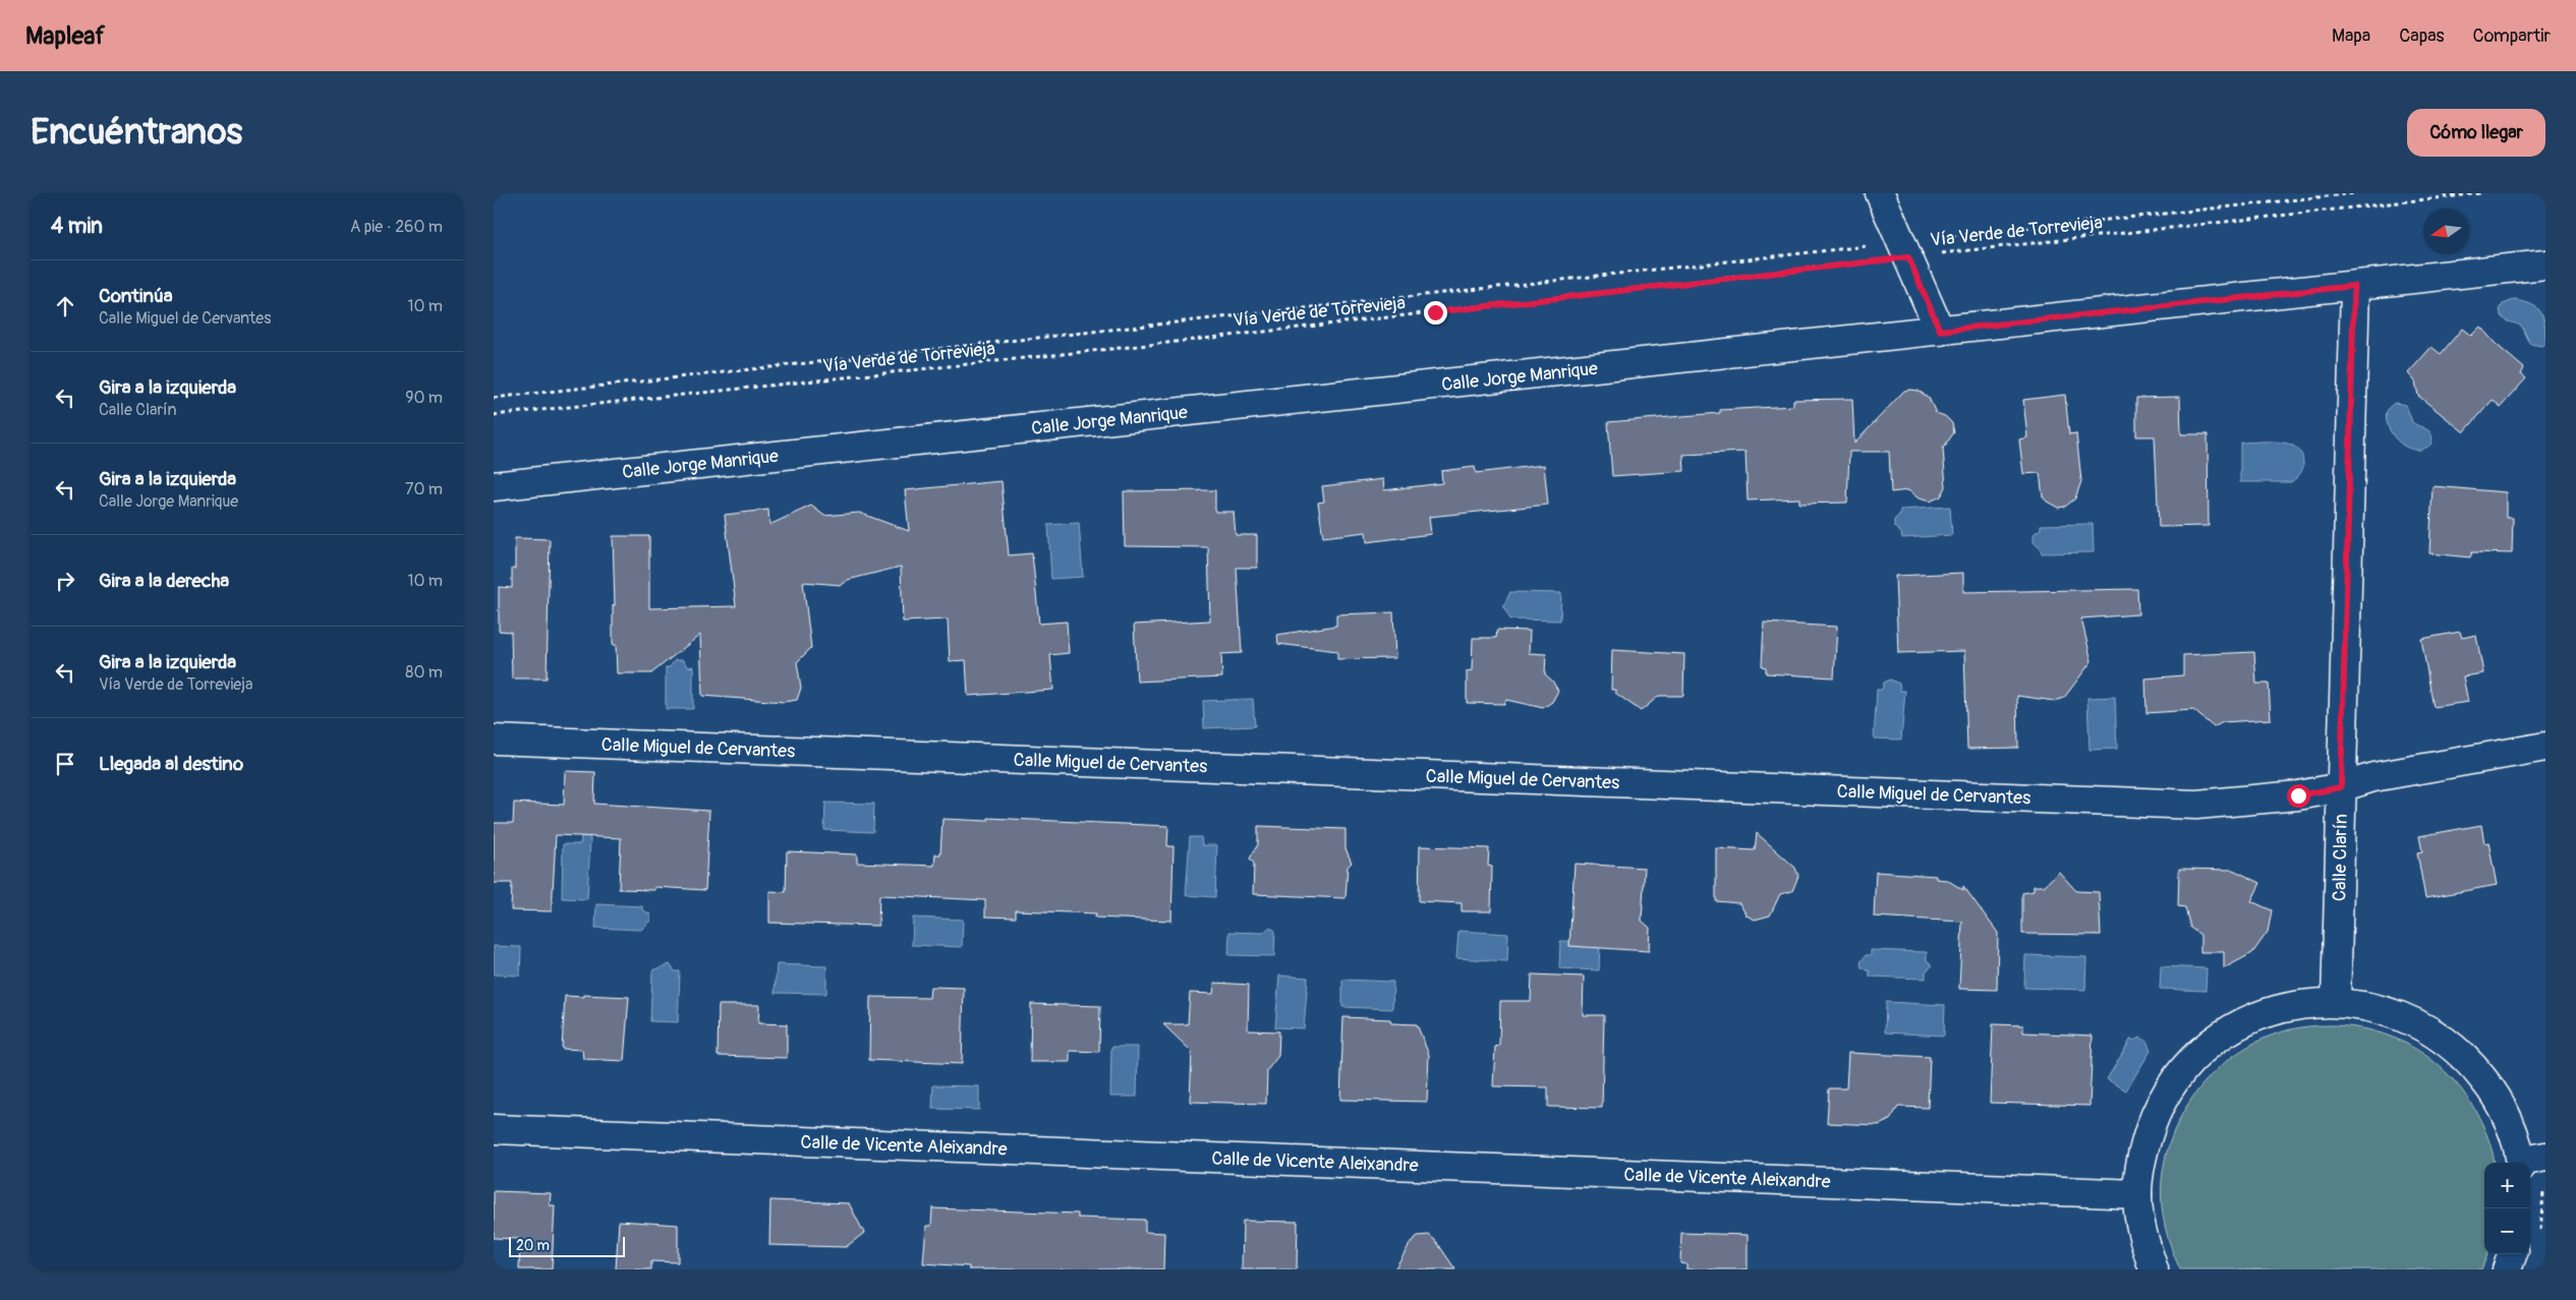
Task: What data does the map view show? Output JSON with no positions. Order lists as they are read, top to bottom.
{
  "streets": {
    "street": [
      "Calle Jorge Manrique",
      "Calle Miguel de Cervantes",
      "Calle Clarín",
      "Calle de Vicente Aleixandre"
    ],
    "path": ["Vía Verde de Torrevieja"]
  },
  "crossings": [
    ["Calle Jorge Manrique", "Calle Clarín"],
    ["Calle Miguel de Cervantes", "Calle Clarín"]
  ],
  "scale_bar": "20 m",
  "north": "left",
  "page": {
    "header": "Mapleaf",
    "nav": ["Mapa", "Capas", "Compartir"],
    "buttons": "Cómo llegar",
    "title": "Encuéntranos",
    "heading": ["4 min", "A pie · 260 m"],
    "list": [
      ["Continúa", "Calle Miguel de Cervantes", "10 m"],
      ["Gira a la izquierda", "Calle Clarín", "90 m"],
      ["Gira a la izquierda", "Calle Jorge Manrique", "70 m"],
      ["Gira a la derecha", "10 m"],
      ["Gira a la izquierda", "Vía Verde de Torrevieja", "80 m"],
      "Llegada al destino"
    ],
    "map_buttons": ["+", "−"],
    "scale": "20 m"
  }
}
